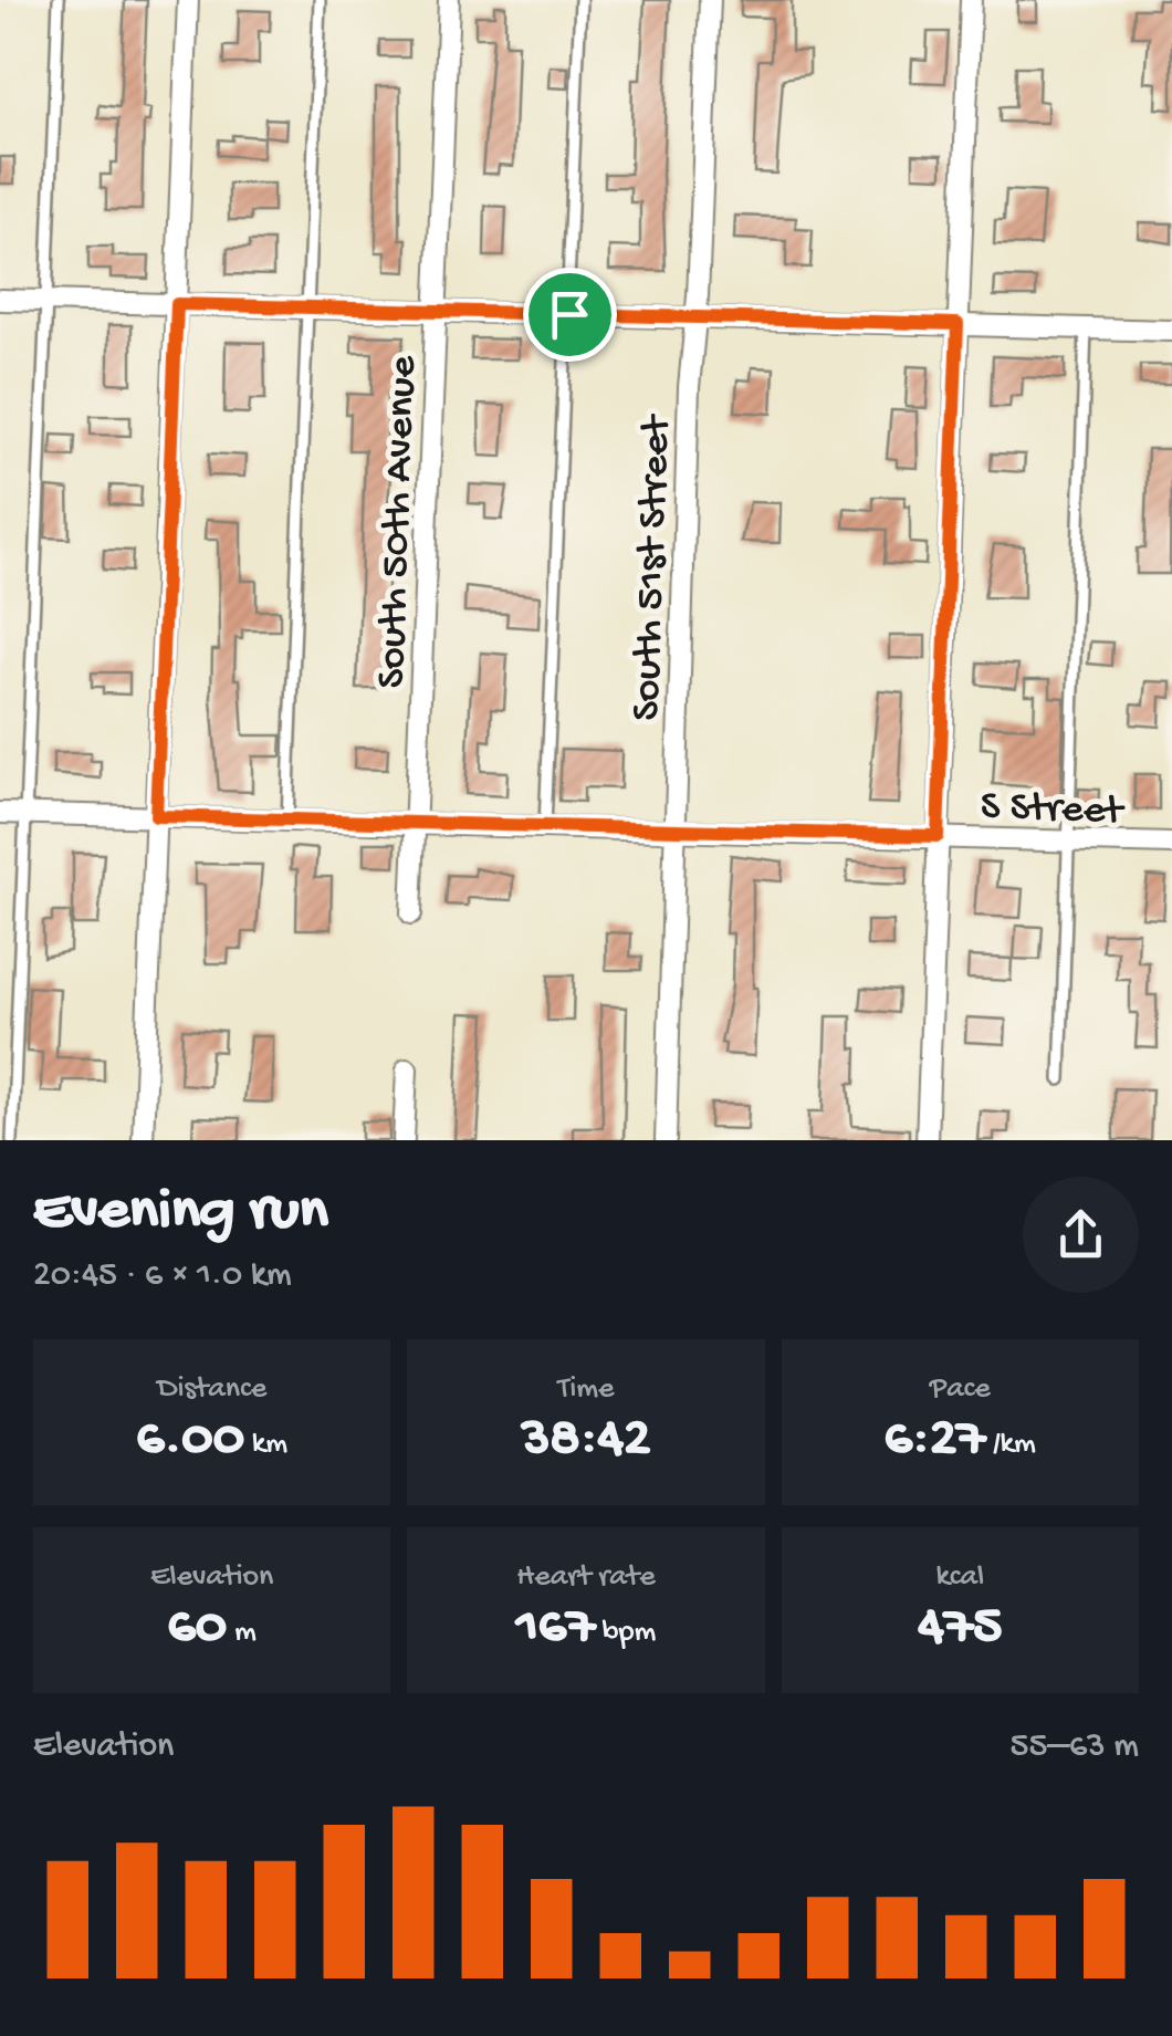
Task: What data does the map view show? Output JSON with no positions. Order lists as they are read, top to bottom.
{
  "streets": {
    "street": ["South 50th Avenue", "South 51st Street", "S Street"]
  },
  "crossings": [
    ["South 50th Avenue", "S Street"],
    ["South 51st Street", "S Street"]
  ],
  "page": {
    "heading": ["Evening run", "20:45 · 6 × 1.0 km"],
    "stats": [
      ["Distance", "6.00 km"],
      ["Time", "38:42"],
      ["Pace", "6:27 /km"],
      ["Elevation", "60 m"],
      ["Heart rate", "167 bpm"],
      ["kcal", "475"]
    ],
    "chart": ["Elevation", "55–63 m"]
  }
}
